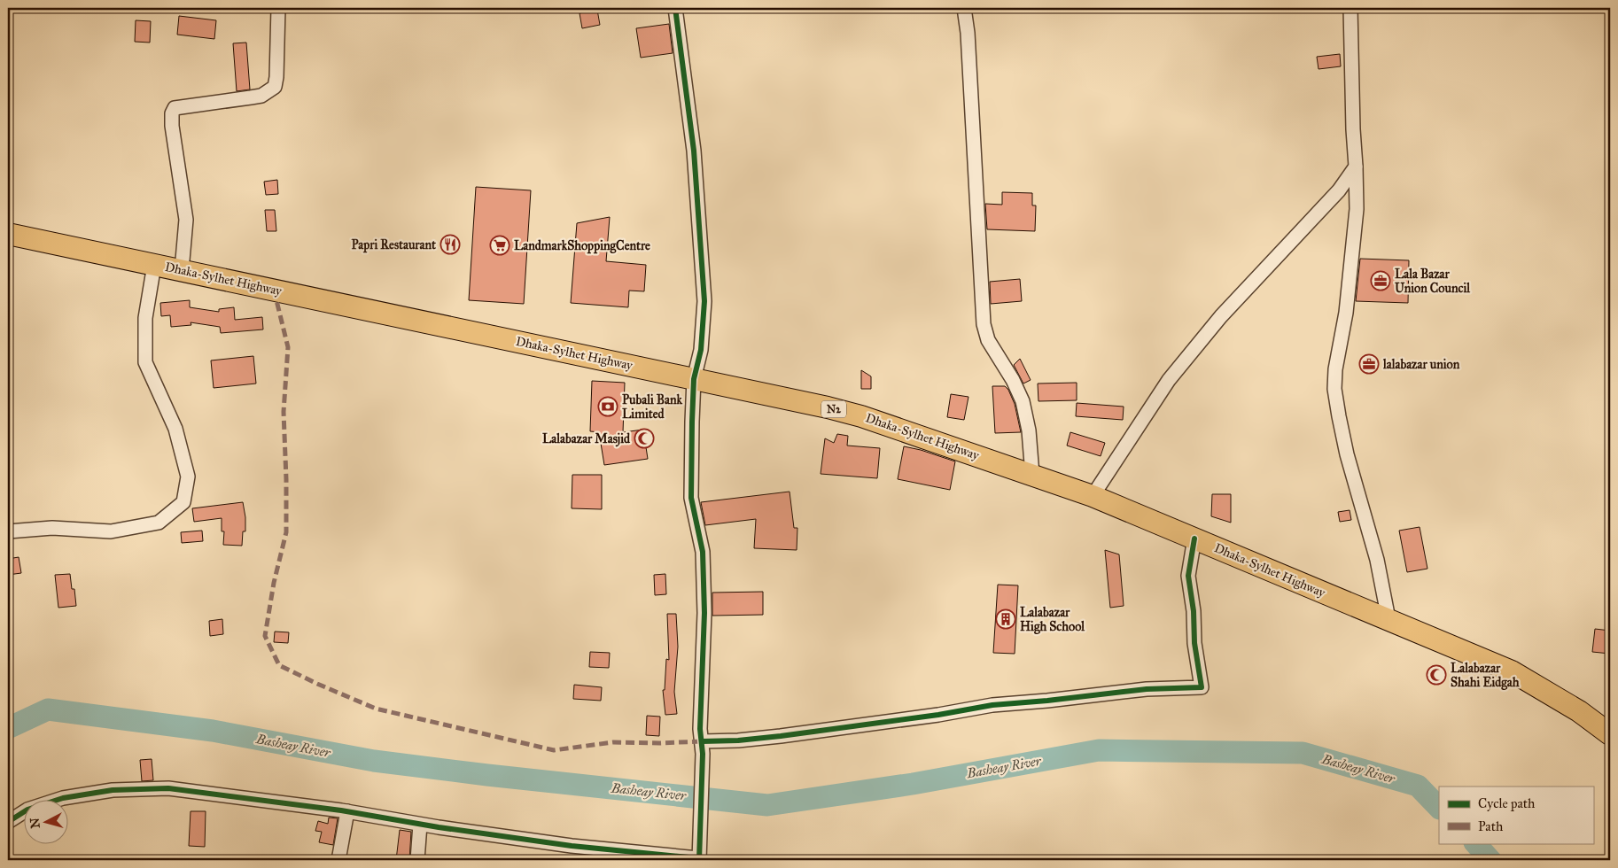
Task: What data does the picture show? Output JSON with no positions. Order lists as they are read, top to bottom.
{
  "streets": {
    "highway": ["Dhaka-Sylhet Highway", "N2"]
  },
  "water": ["Basheay River"],
  "places": {
    "restaurant": ["Papri Restaurant"],
    "supermarket": ["LandmarkShoppingCentre"],
    "office": ["Lala Bazar Union Council", "lalabazar union"],
    "bank": ["Pubali Bank Limited"],
    "mosque": ["Lalabazar Masjid", "Lalabazar Shahi Eidgah"],
    "building": ["Lalabazar High School"]
  },
  "legend": ["Cycle path", "Path"],
  "north": "left"
}
